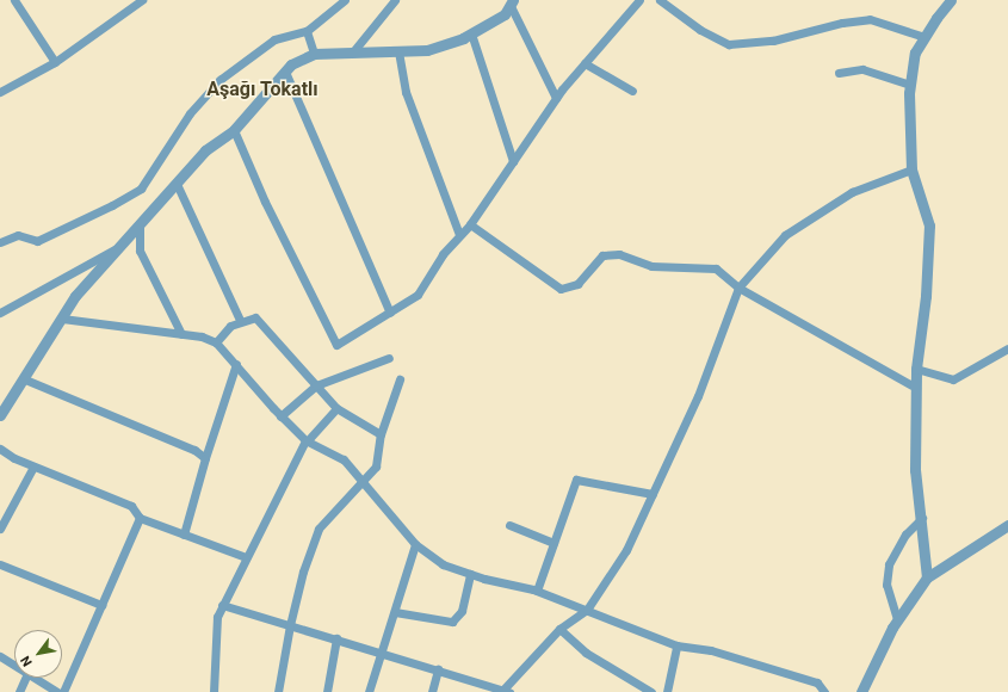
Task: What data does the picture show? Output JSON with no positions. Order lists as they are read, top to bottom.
{
  "districts": ["Aşağı Tokatlı"],
  "north": "bottom left"
}
